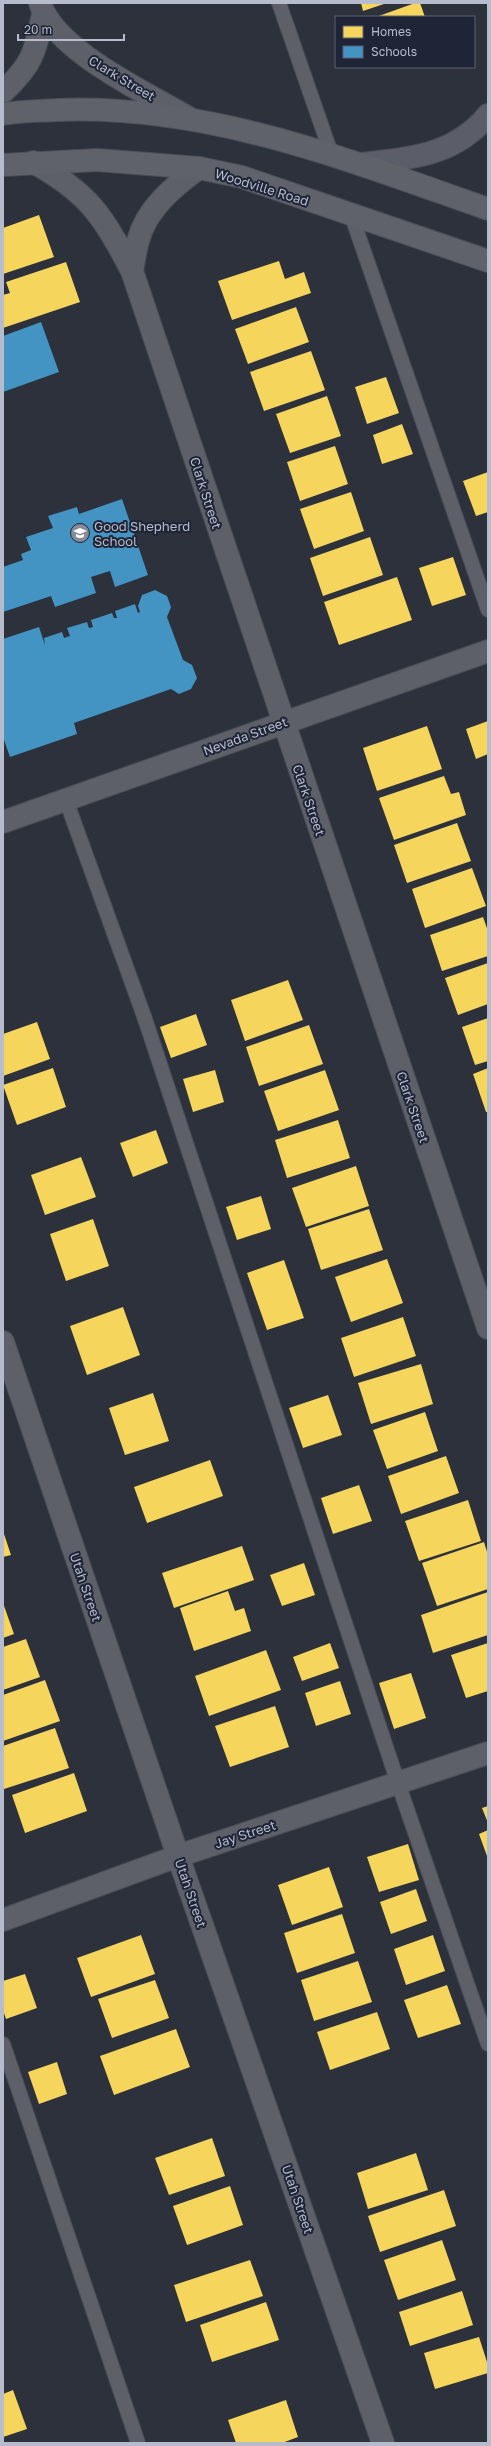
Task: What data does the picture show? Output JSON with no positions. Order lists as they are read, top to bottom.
{
  "streets": {
    "main road": ["Woodville Road"],
    "street": [
      "Clark Street",
      "Nevada Street",
      "Utah Street",
      "Jay Street"
    ]
  },
  "crossings": [
    ["Clark Street", "Woodville Road"],
    ["Clark Street", "Nevada Street"],
    ["Utah Street", "Jay Street"]
  ],
  "places": {
    "school or university": ["Good Shepherd School"]
  },
  "legend": ["Homes", "Schools"],
  "scale_bar": "20 m"
}
